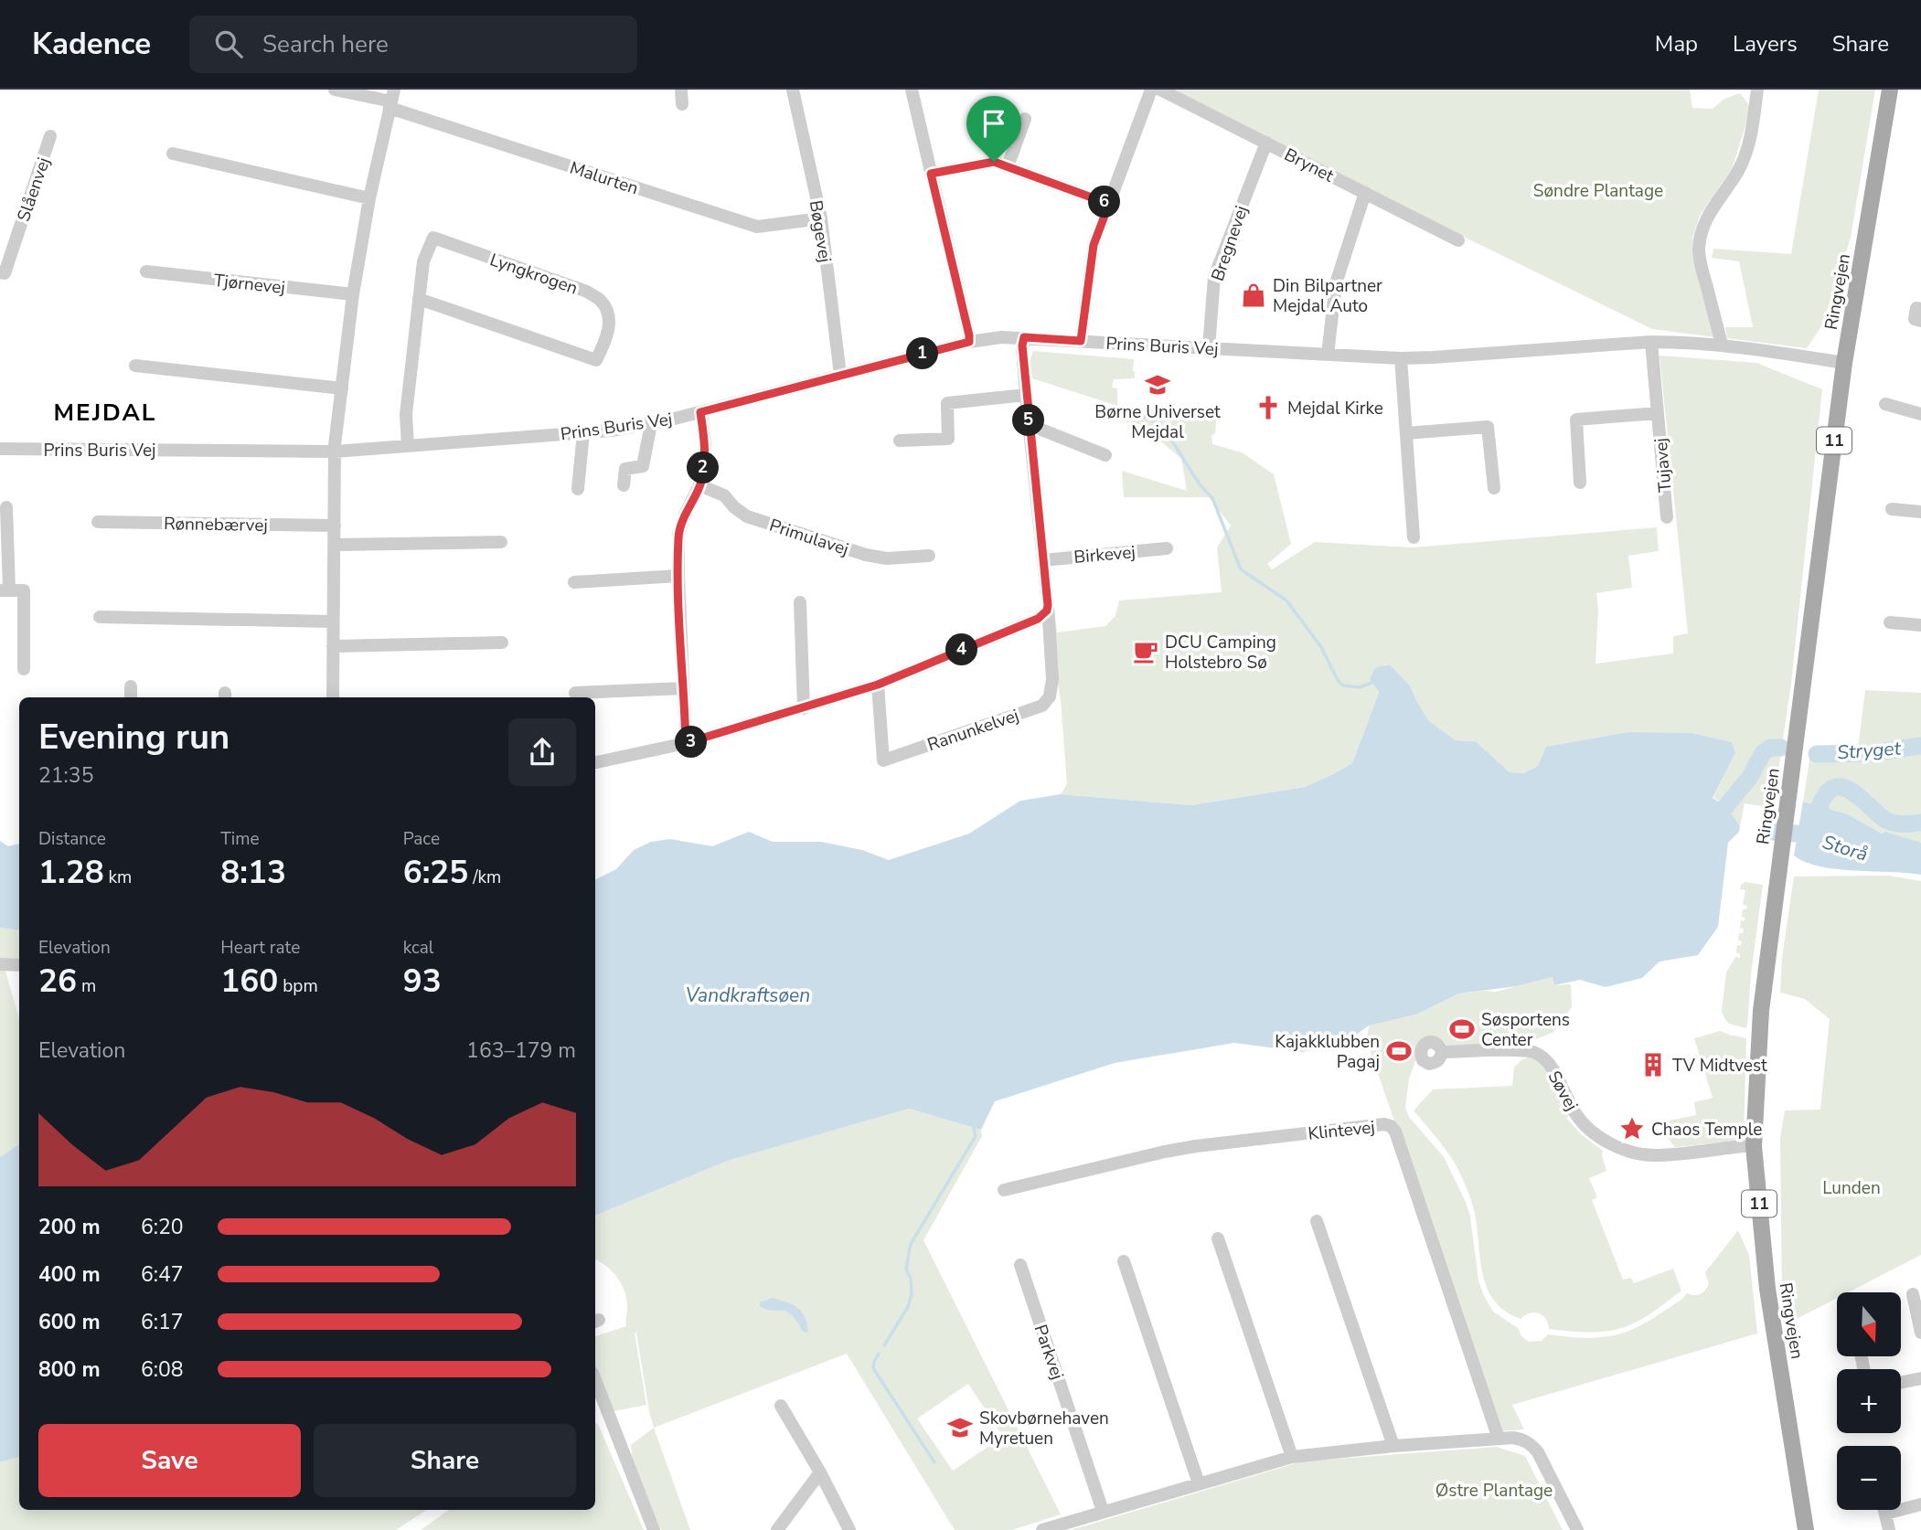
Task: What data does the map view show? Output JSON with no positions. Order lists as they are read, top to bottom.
{
  "streets": {
    "main road": ["Ringvejen", "11"],
    "street": [
      "Brynet",
      "Malurten",
      "Slåenvej",
      "Bøgevej",
      "Bregnevej",
      "Lyngkrogen",
      "Tjørnevej",
      "Prins Buris Vej",
      "Tujavej",
      "Rønnebærvej",
      "Primulavej",
      "Birkevej",
      "Ranunkelvej",
      "Søvej",
      "Klintevej",
      "Parkvej"
    ]
  },
  "crossings": [
    ["Brynet", "Bregnevej"],
    ["Malurten", "Bøgevej"],
    ["Bøgevej", "Prins Buris Vej"],
    ["Bregnevej", "Prins Buris Vej"],
    ["Lyngkrogen", "Prins Buris Vej"],
    ["Ringvejen", "Prins Buris Vej"],
    ["Ringvejen", "Søvej"],
    ["Prins Buris Vej", "Tujavej"]
  ],
  "districts": ["MEJDAL"],
  "water": ["Stryget", "Storå", "Vandkraftsøen"],
  "parks": ["Søndre Plantage", "Lunden", "Østre Plantage"],
  "places": {
    "shop": ["Din Bilpartner Mejdal Auto"],
    "school or university": ["Børne Universet Mejdal", "Skovbørnehaven Myretuen"],
    "church": ["Mejdal Kirke"],
    "cafe": ["DCU Camping Holstebro Sø"],
    "sports": ["Søsportens Center", "Kajakklubben Pagaj"],
    "building": ["TV Midtvest"],
    "place": ["Chaos Temple"]
  },
  "north": "bottom",
  "page": {
    "header": "Kadence",
    "search": "Search here",
    "nav": ["Map", "Layers", "Share"],
    "pins": [
      "6",
      "1",
      "5",
      "2",
      "4",
      "3"
    ],
    "heading": ["Evening run", "21:35"],
    "stats": [
      ["Distance", "1.28 km"],
      ["Time", "8:13"],
      ["Pace", "6:25 /km"],
      ["Elevation", "26 m"],
      ["Heart rate", "160 bpm"],
      ["kcal", "93"]
    ],
    "chart": ["Elevation", "163–179 m"],
    "list": [
      {
        "name": "200 m",
        "note": "6:20"
      },
      {
        "name": "400 m",
        "note": "6:47"
      },
      {
        "name": "600 m",
        "note": "6:17"
      },
      {
        "name": "800 m",
        "note": "6:08"
      }
    ],
    "map_buttons": ["+", "−"],
    "buttons": ["Save", "Share"]
  }
}
